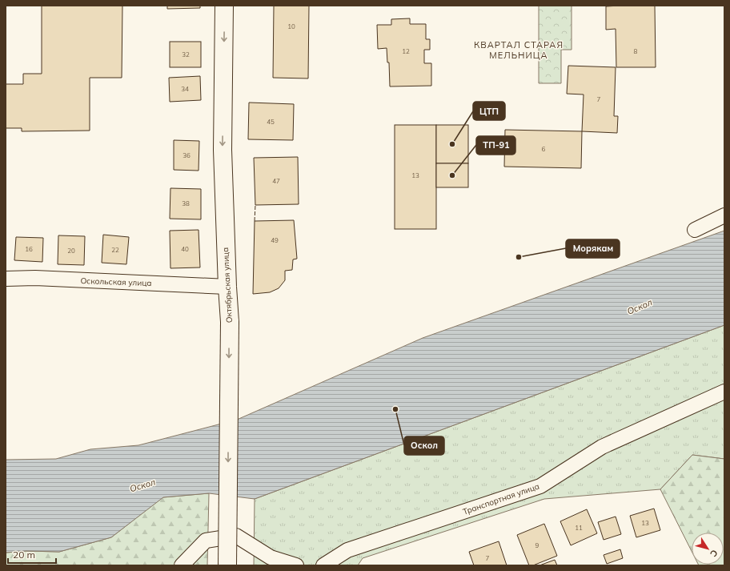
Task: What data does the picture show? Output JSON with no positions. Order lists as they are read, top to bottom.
{
  "streets": {
    "main road": ["Октябрьская улица"],
    "street": ["Оскольская улица", "Транспортная улица"]
  },
  "crossings": [
    ["Оскольская улица", "Октябрьская улица"]
  ],
  "one_way": ["Октябрьская улица"],
  "districts": ["КВАРТАЛ СТАРАЯ МЕЛЬНИЦА"],
  "water": ["Оскол"],
  "places": [
    "ЦТП",
    "ТП-91",
    "Морякам",
    "Оскол"
  ],
  "house_numbers": [
    "10",
    "12",
    "8",
    "32",
    "34",
    "7",
    "45",
    "6",
    "36",
    "13",
    "47",
    "38",
    "49",
    "16",
    "40",
    "22",
    "20",
    "13",
    "11",
    "9",
    "7"
  ],
  "scale_bar": "20 m",
  "north": "bottom right"
}
